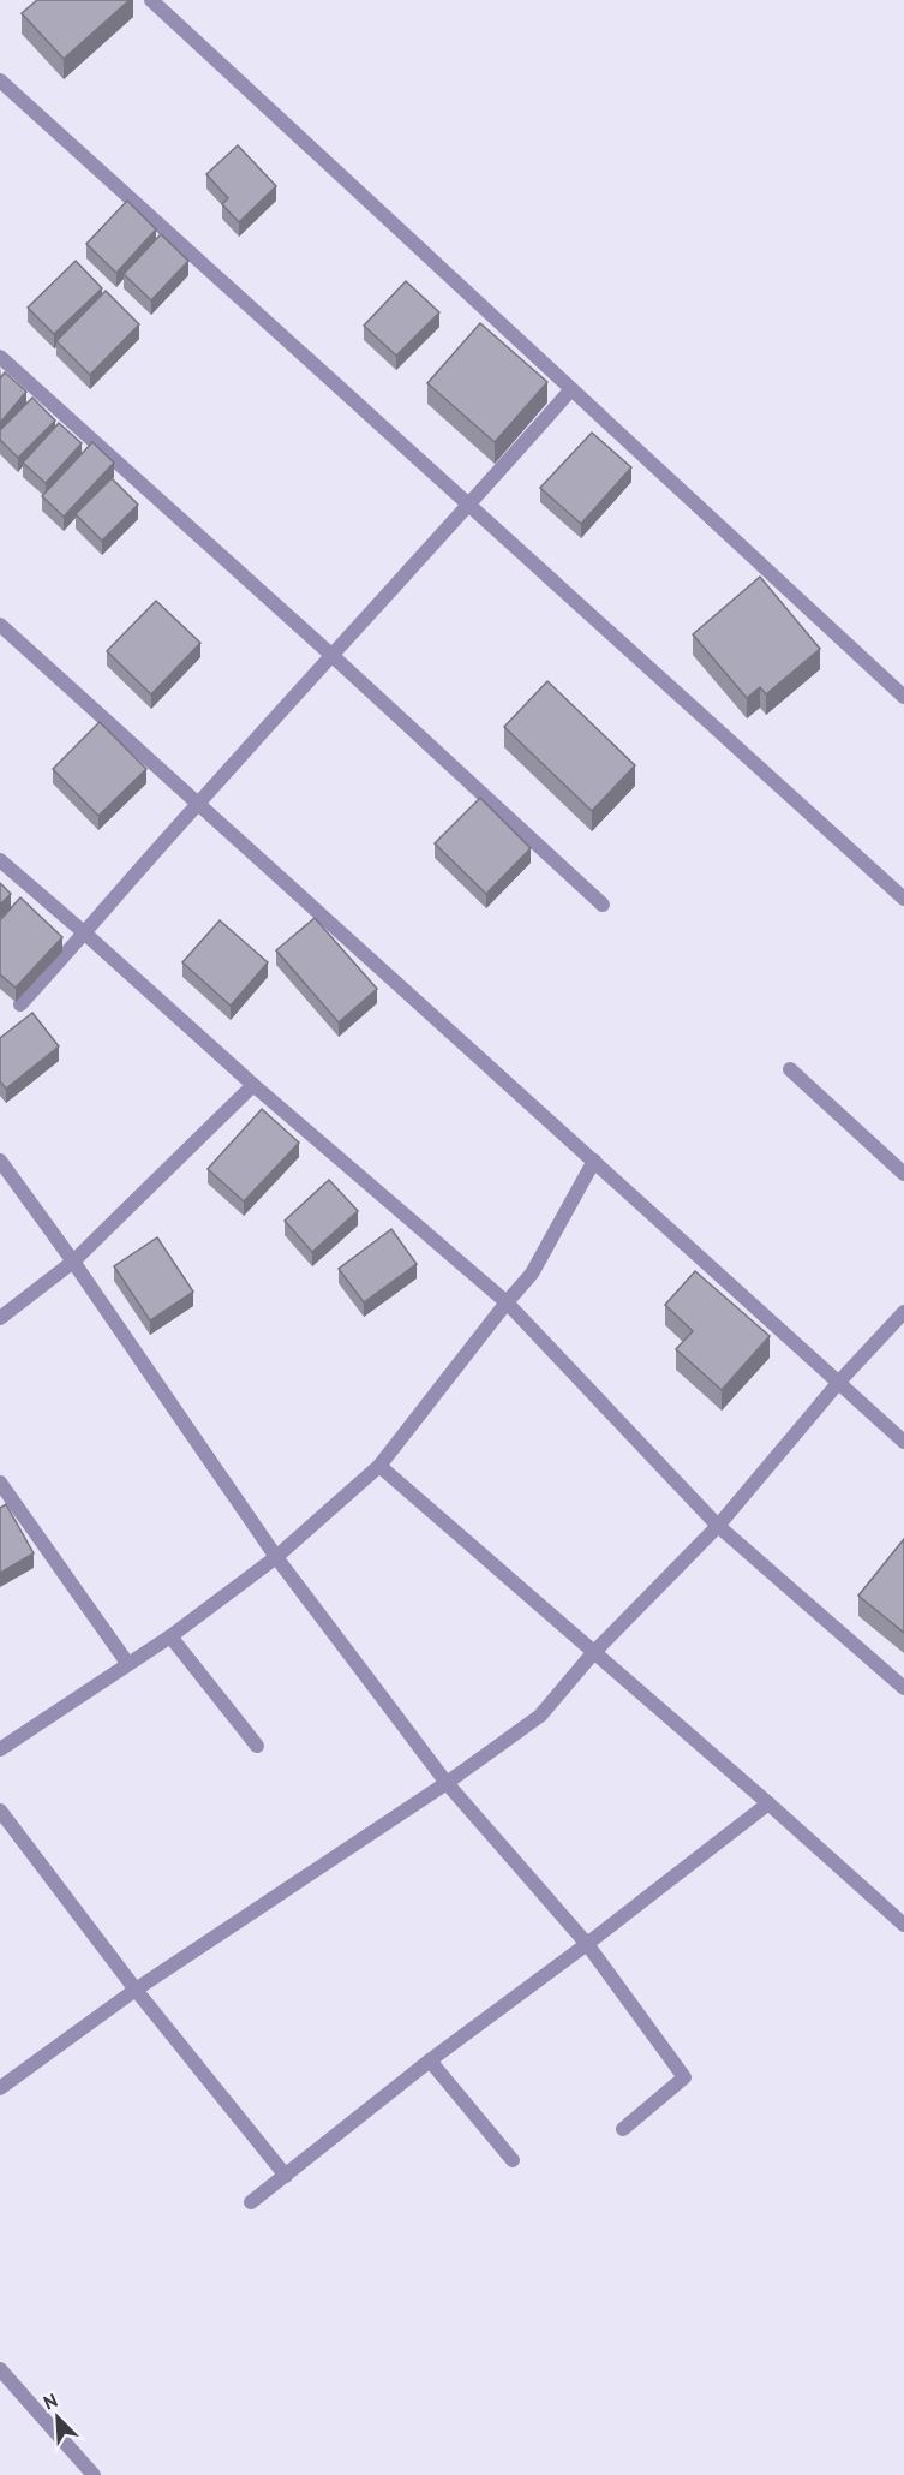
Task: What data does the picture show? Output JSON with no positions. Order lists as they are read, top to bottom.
{
  "north": "top left"
}
